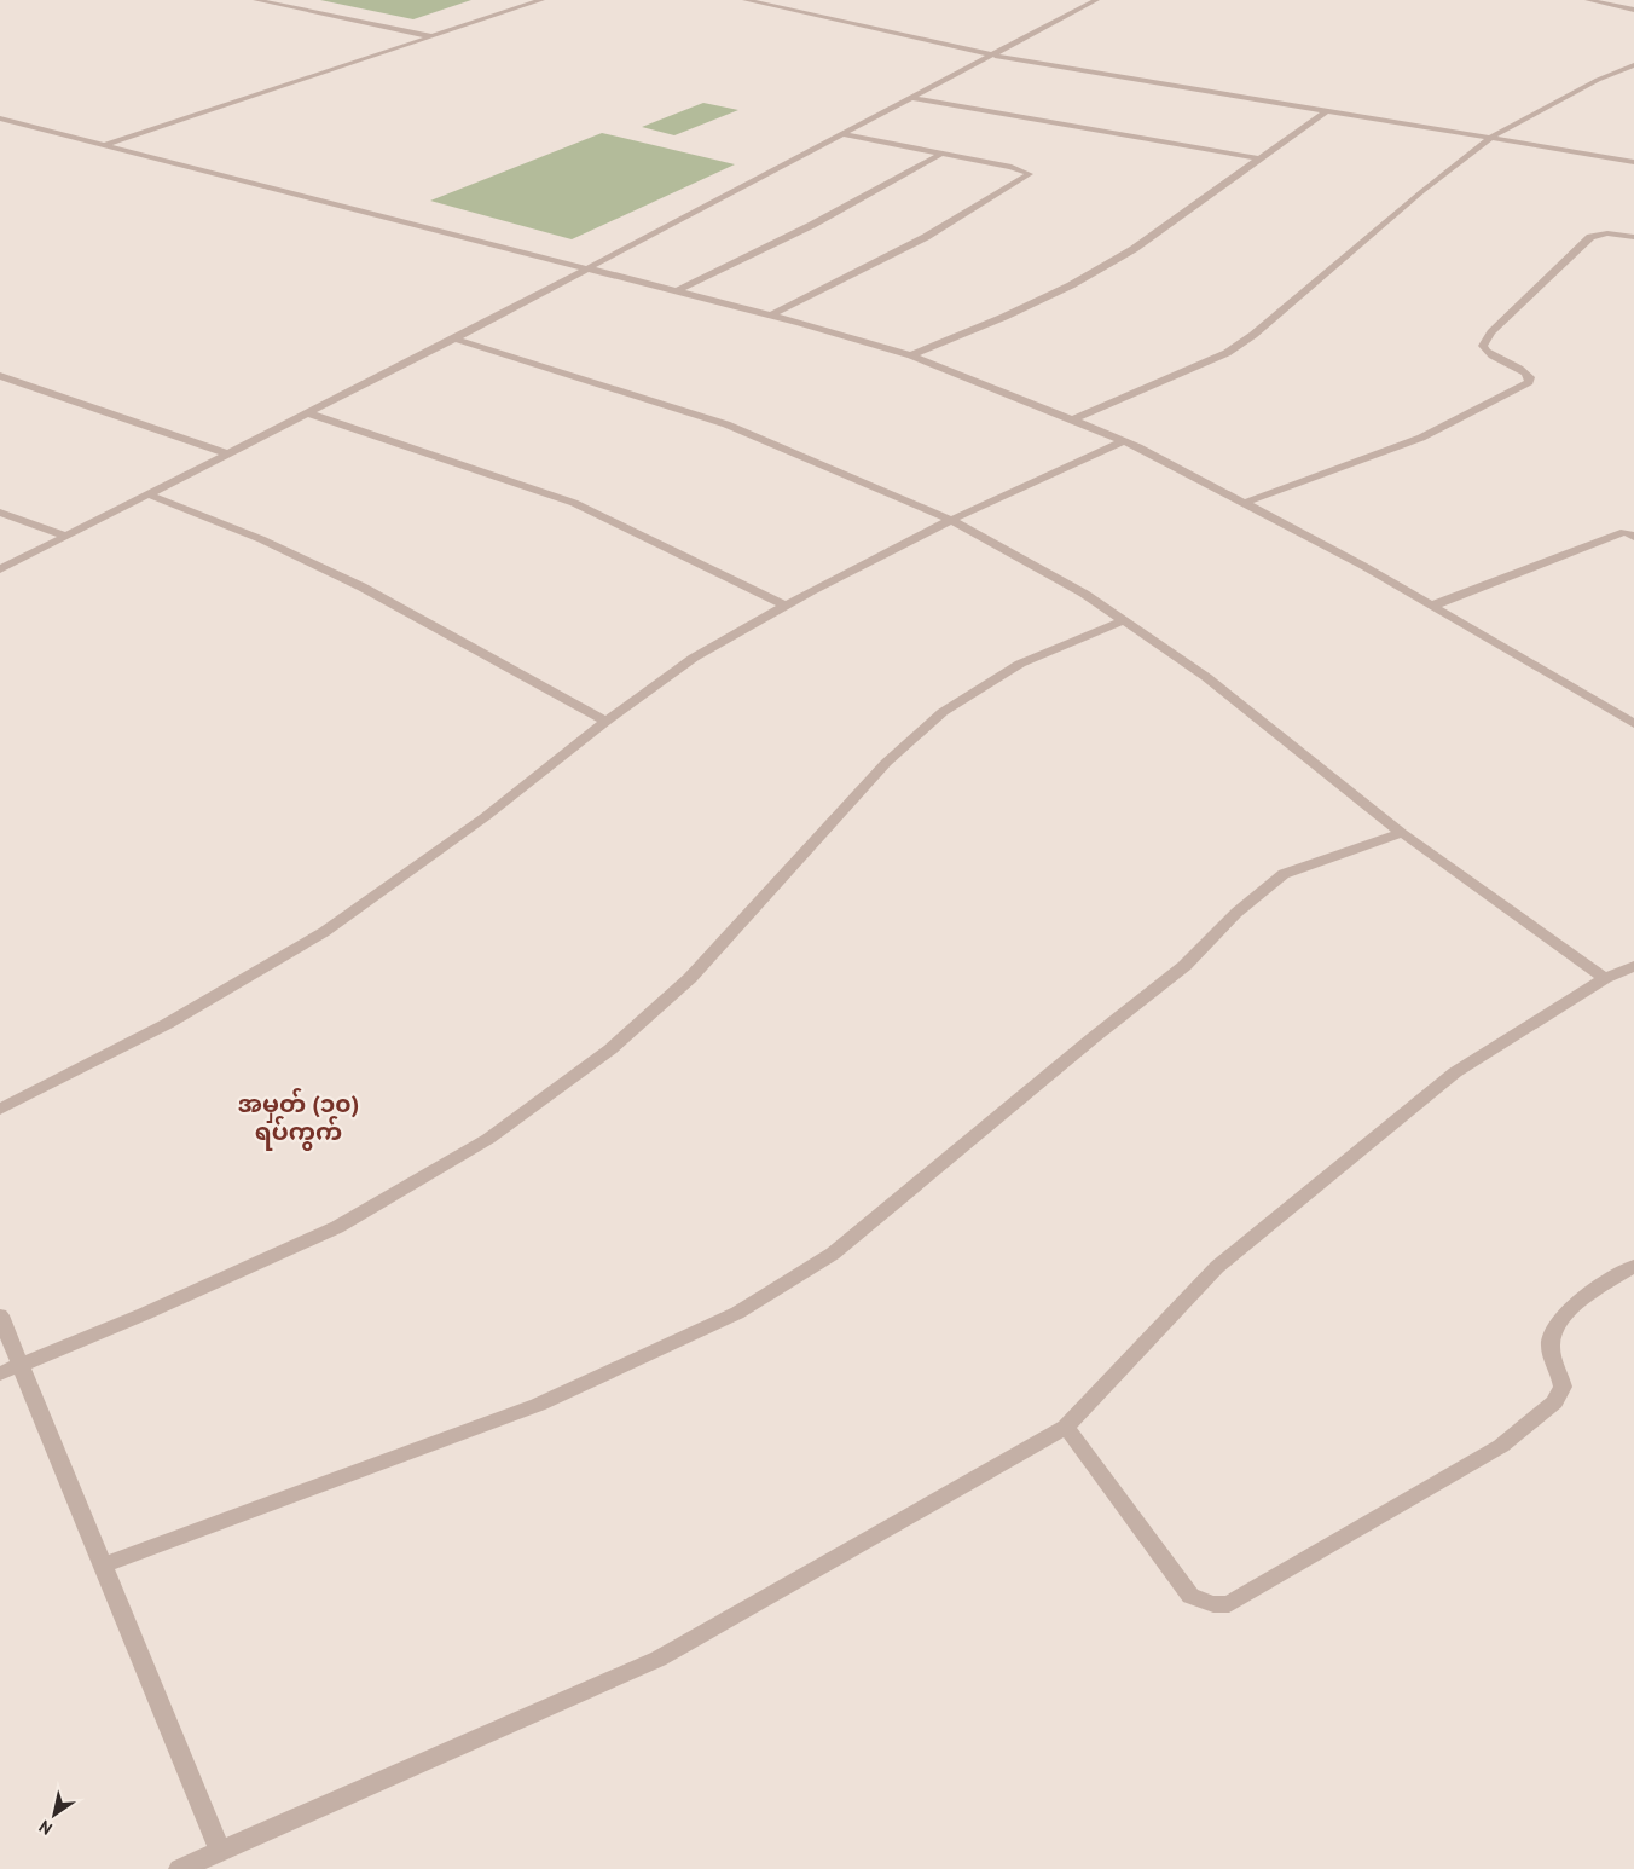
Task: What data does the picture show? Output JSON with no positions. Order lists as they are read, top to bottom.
{
  "districts": ["အမှတ် (၁၀) ရပ်ကွက်"],
  "north": "bottom left"
}
